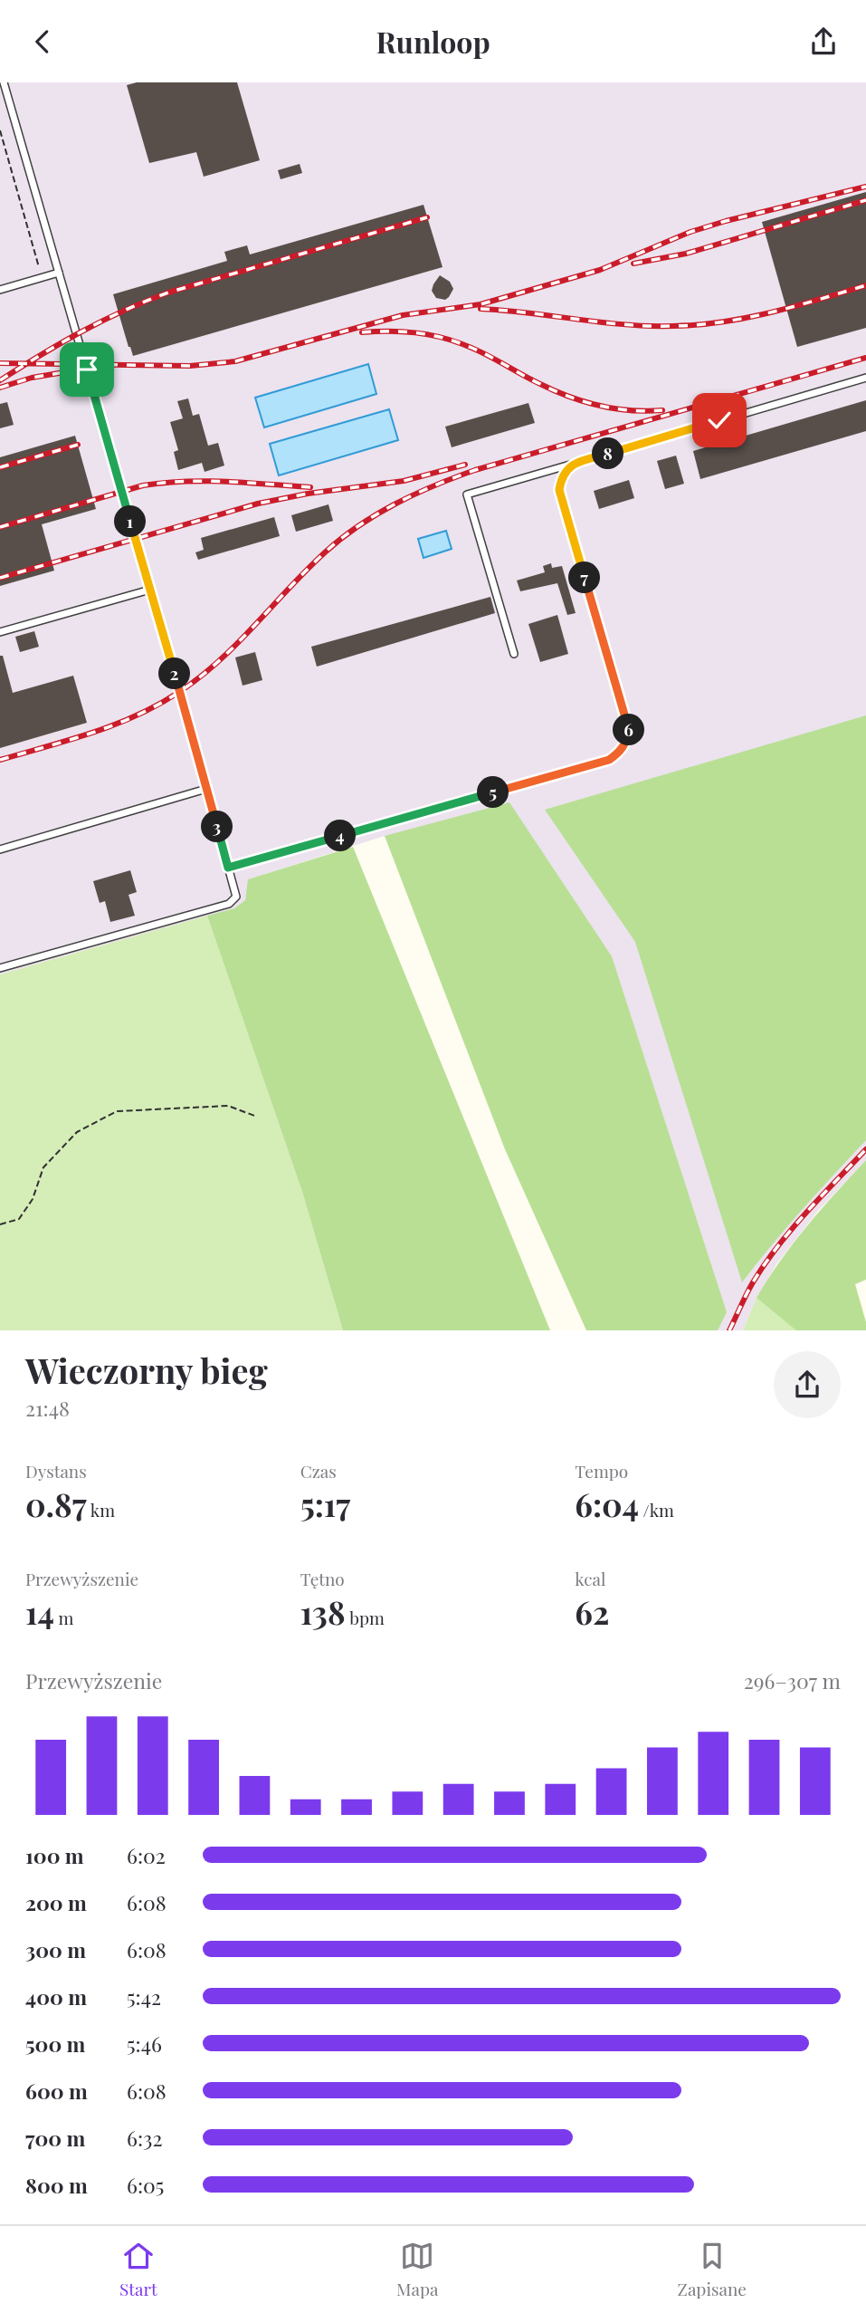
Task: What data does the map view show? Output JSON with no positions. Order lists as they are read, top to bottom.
{
  "page": {
    "header": "Runloop",
    "pins": [
      "8",
      "1",
      "7",
      "2",
      "6",
      "5",
      "3",
      "4"
    ],
    "heading": ["Wieczorny bieg", "21:48"],
    "stats": [
      ["Dystans", "0.87 km"],
      ["Czas", "5:17"],
      ["Tempo", "6:04 /km"],
      ["Przewyższenie", "14 m"],
      ["Tętno", "138 bpm"],
      ["kcal", "62"]
    ],
    "chart": ["Przewyższenie", "296–307 m"],
    "list": [
      {
        "name": "100 m",
        "note": "6:02"
      },
      {
        "name": "200 m",
        "note": "6:08"
      },
      {
        "name": "300 m",
        "note": "6:08"
      },
      {
        "name": "400 m",
        "note": "5:42"
      },
      {
        "name": "500 m",
        "note": "5:46"
      },
      {
        "name": "600 m",
        "note": "6:08"
      },
      {
        "name": "700 m",
        "note": "6:32"
      },
      {
        "name": "800 m",
        "note": "6:05"
      }
    ],
    "tabs": ["Start", "Mapa", "Zapisane"]
  }
}
